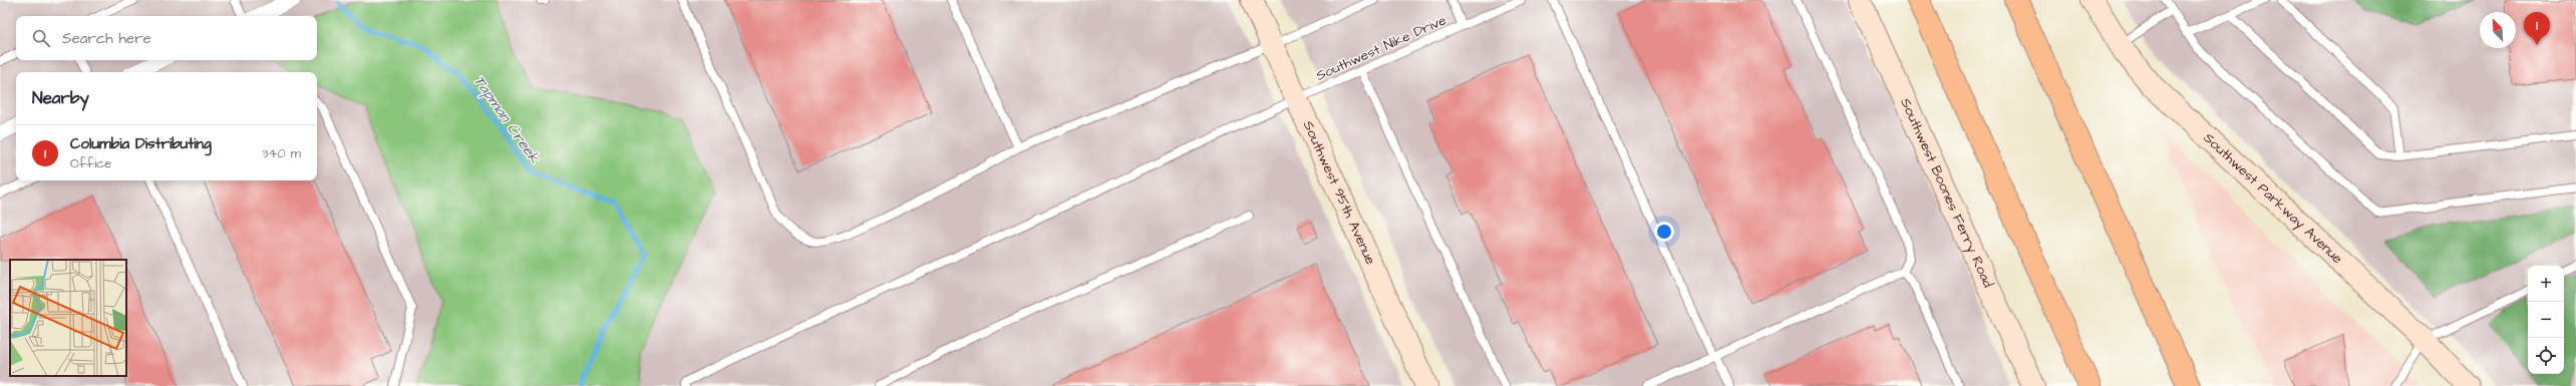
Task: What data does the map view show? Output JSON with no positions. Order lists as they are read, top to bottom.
{
  "streets": {
    "street": ["Southwest Boones Ferry Road", "Southwest 95th Avenue", "Southwest Parkway Avenue"],
    "lane": ["Southwest Nike Drive"]
  },
  "crossings": [
    ["Southwest Nike Drive", "Southwest 95th Avenue"]
  ],
  "water": ["Tapman Creek"],
  "north": "top left",
  "page": {
    "pins": "1",
    "search": "Search here",
    "heading": "Nearby",
    "list": [
      {
        "mark": "1",
        "name": "Columbia Distributing",
        "note": "Office",
        "value": "340 m"
      }
    ],
    "map_buttons": ["+", "−"]
  }
}
